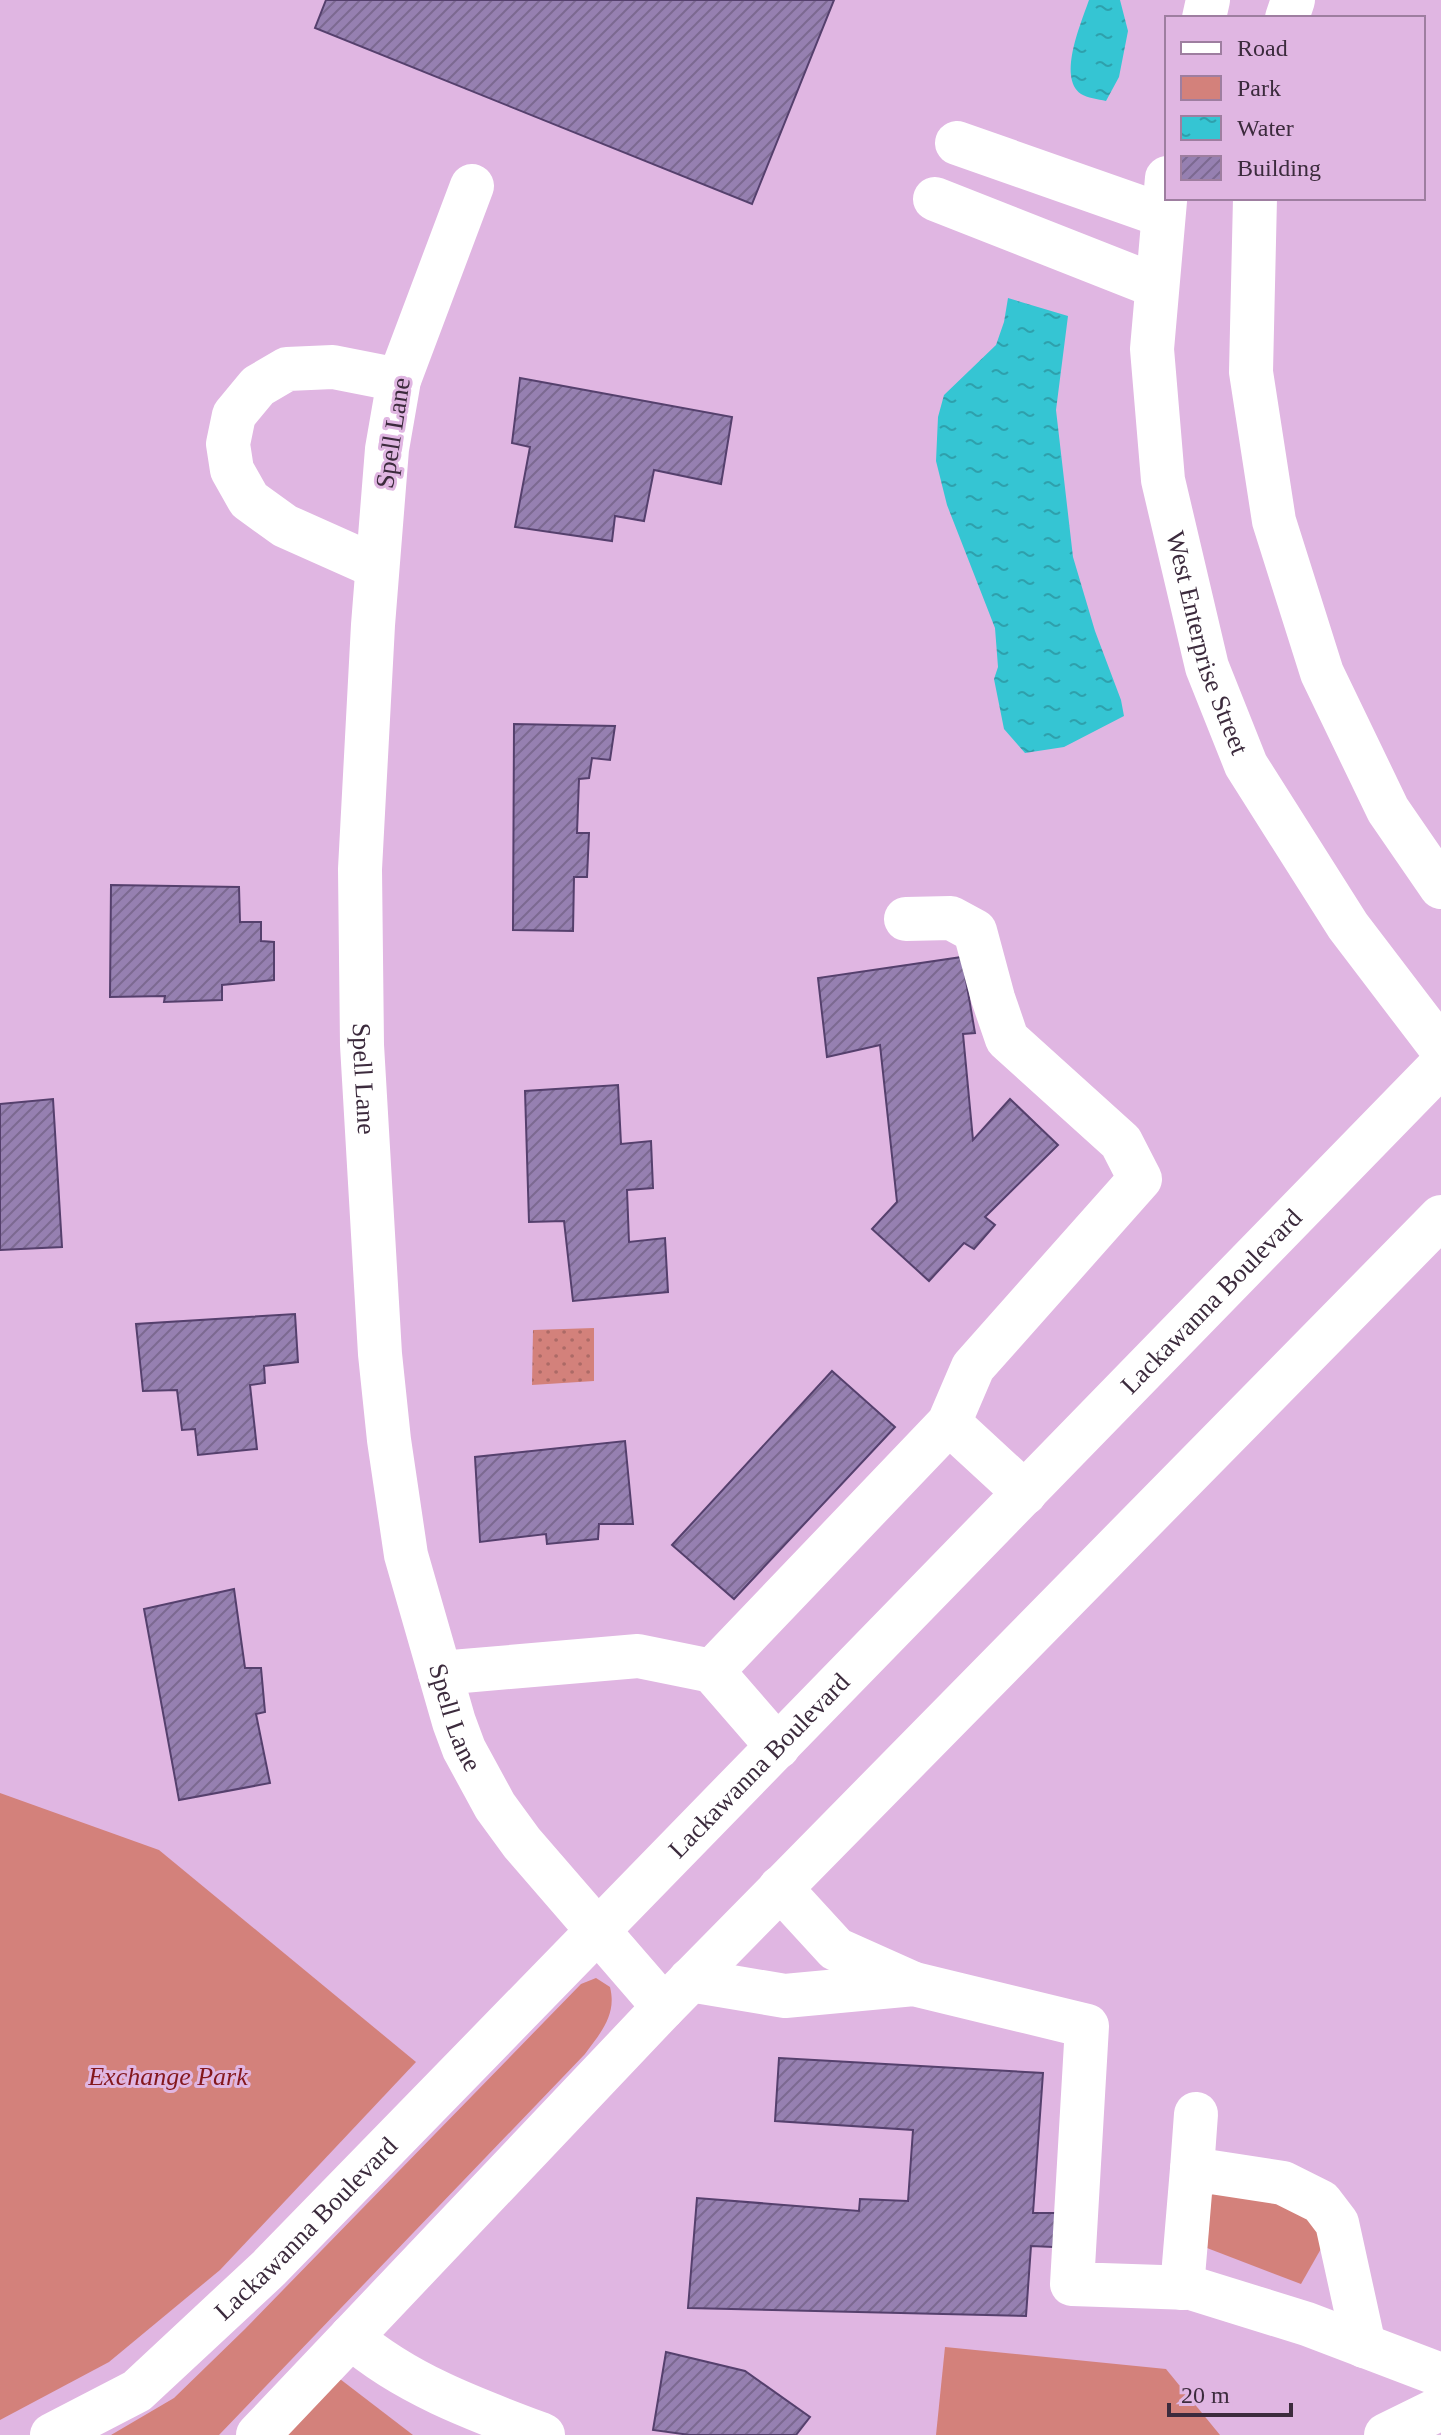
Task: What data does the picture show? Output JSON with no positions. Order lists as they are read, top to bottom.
{
  "streets": {
    "street": ["Spell Lane", "West Enterprise Street", "Lackawanna Boulevard"]
  },
  "crossings": [
    ["Spell Lane", "Lackawanna Boulevard"]
  ],
  "parks": ["Exchange Park"],
  "legend": [
    "Road",
    "Park",
    "Water",
    "Building"
  ],
  "scale_bar": "20 m"
}
